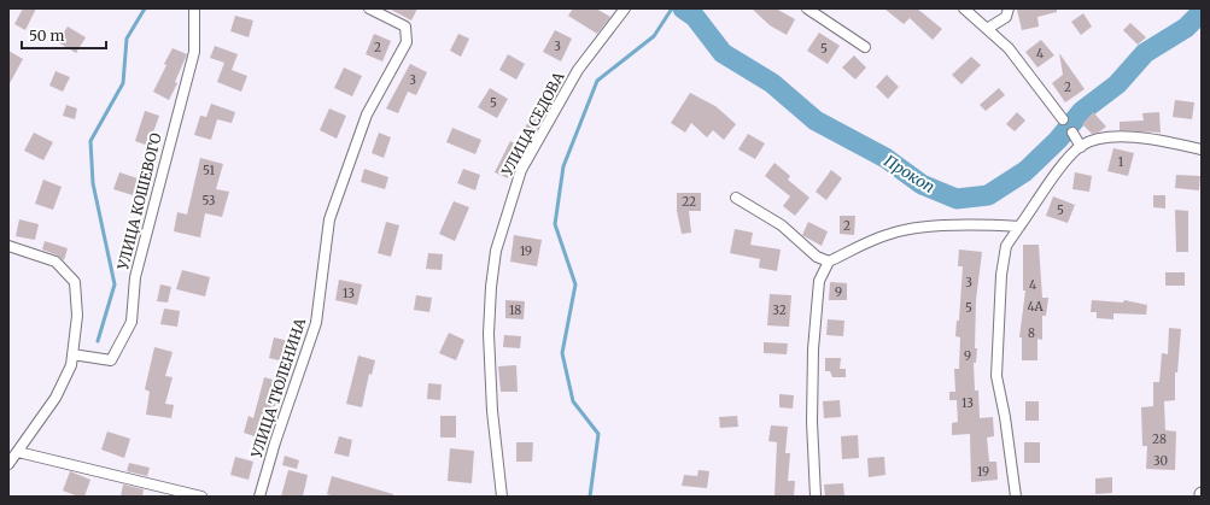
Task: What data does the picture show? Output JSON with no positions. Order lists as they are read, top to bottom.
{
  "streets": {
    "street": ["УЛИЦА СЕДОВА", "УЛИЦА КОШЕВОГО", "УЛИЦА ТЮЛЕНИНА"]
  },
  "water": ["Прокоп"],
  "house_numbers": [
    "3",
    "2",
    "5",
    "4",
    "3",
    "2",
    "5",
    "1",
    "51",
    "53",
    "22",
    "5",
    "2",
    "19",
    "3",
    "4",
    "9",
    "13",
    "4А",
    "5",
    "18",
    "32",
    "8",
    "9",
    "13",
    "28",
    "30",
    "19"
  ],
  "scale_bar": "50 m"
}
